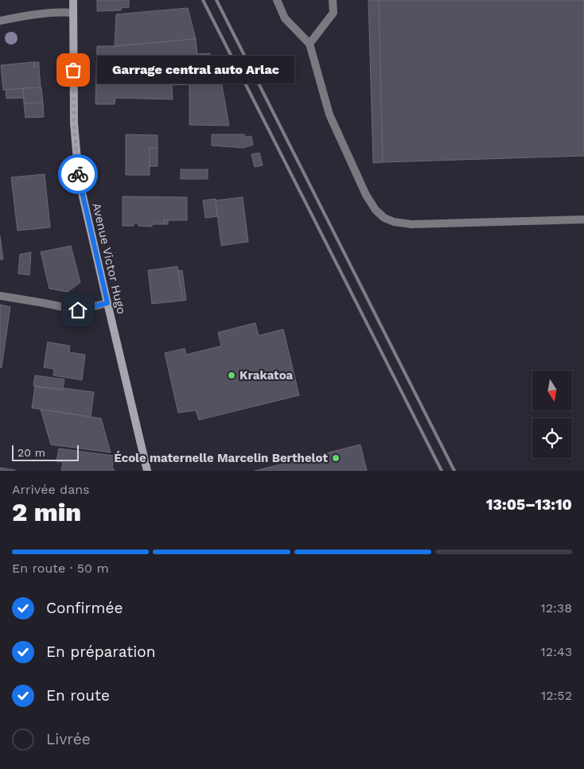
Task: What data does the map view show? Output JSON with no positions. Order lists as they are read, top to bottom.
{
  "streets": {
    "street": ["Avenue Victor Hugo"]
  },
  "places": ["Garrage central auto Arlac", "Krakatoa", "École maternelle Marcelin Berthelot"],
  "scale_bar": "20 m",
  "north": "bottom",
  "page": {
    "bubble": "Garrage central auto Arlac",
    "scale": "20 m",
    "heading": ["2 min", "Arrivée dans", "13:05–13:10"],
    "bar": "En route · 50 m",
    "list": [
      ["Confirmée", "12:38"],
      ["En préparation", "12:43"],
      ["En route", "12:52"],
      "Livrée"
    ]
  }
}
